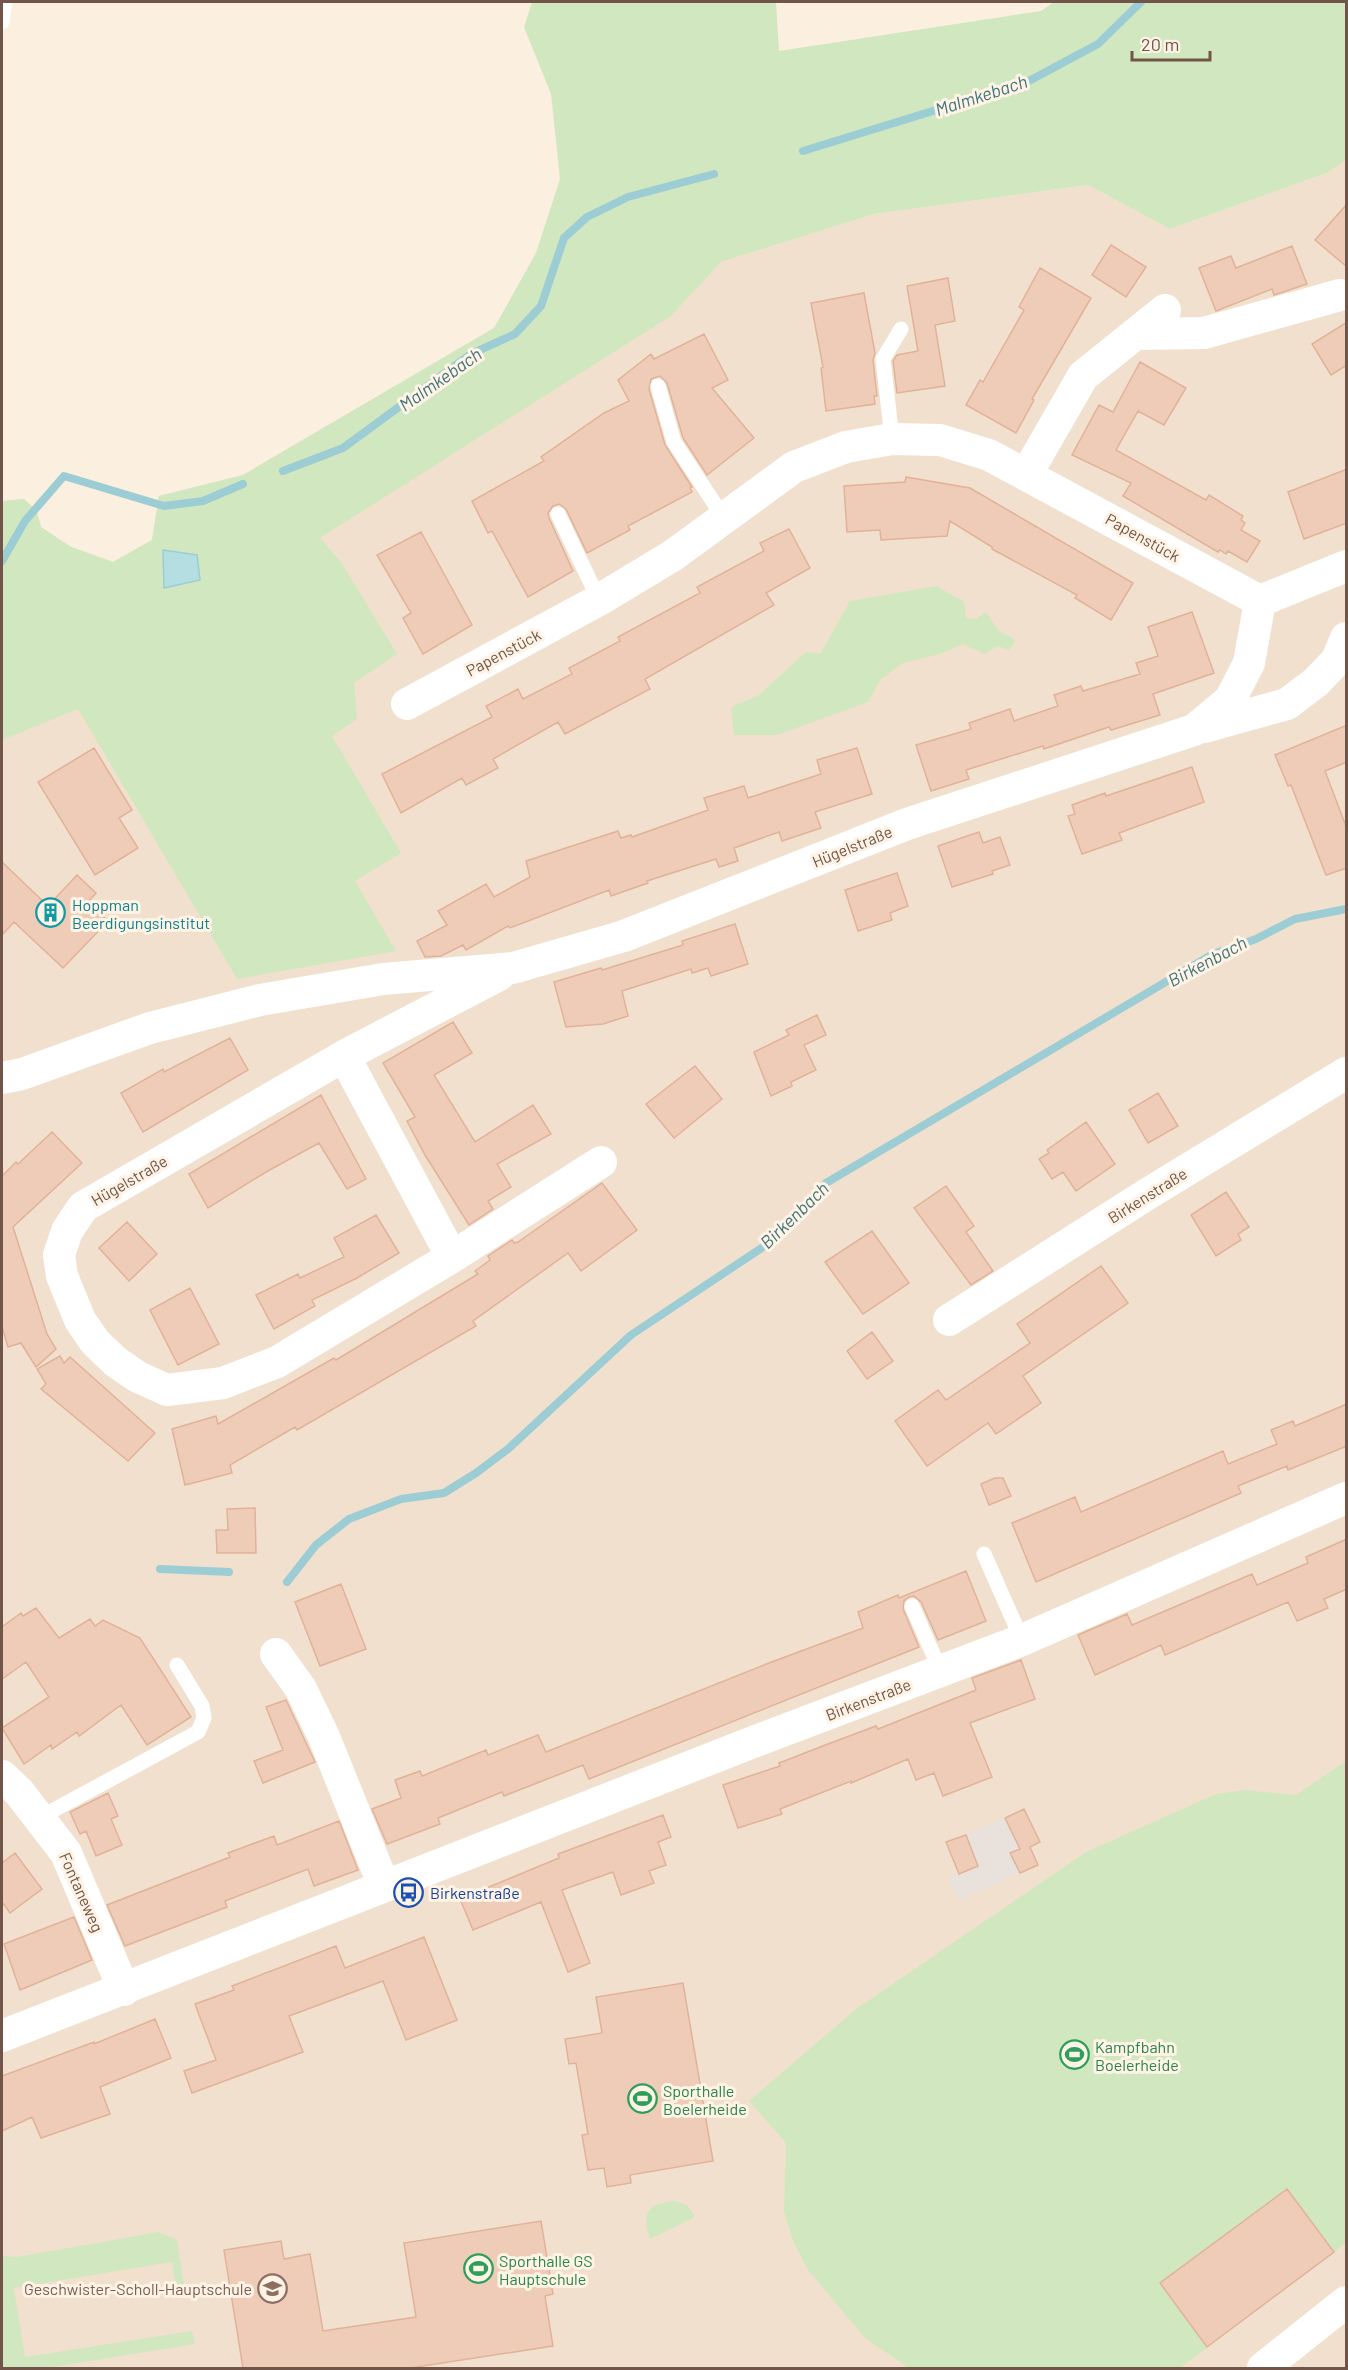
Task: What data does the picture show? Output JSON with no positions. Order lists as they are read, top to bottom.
{
  "streets": {
    "street": [
      "Papenstück",
      "Hügelstraße",
      "Birkenstraße",
      "Fontaneweg"
    ]
  },
  "crossings": [
    ["Papenstück", "Hügelstraße"],
    ["Birkenstraße", "Fontaneweg"]
  ],
  "water": ["Malmkebach", "Birkenbach"],
  "places": {
    "building": ["Hoppman Beerdigungsinstitut"],
    "bus stop": ["Birkenstraße"],
    "sports": ["Kampfbahn Boelerheide", "Sporthalle Boelerheide", "Sporthalle GS Hauptschule"],
    "school or university": ["Geschwister-Scholl-Hauptschule"]
  },
  "scale_bar": "20 m"
}
